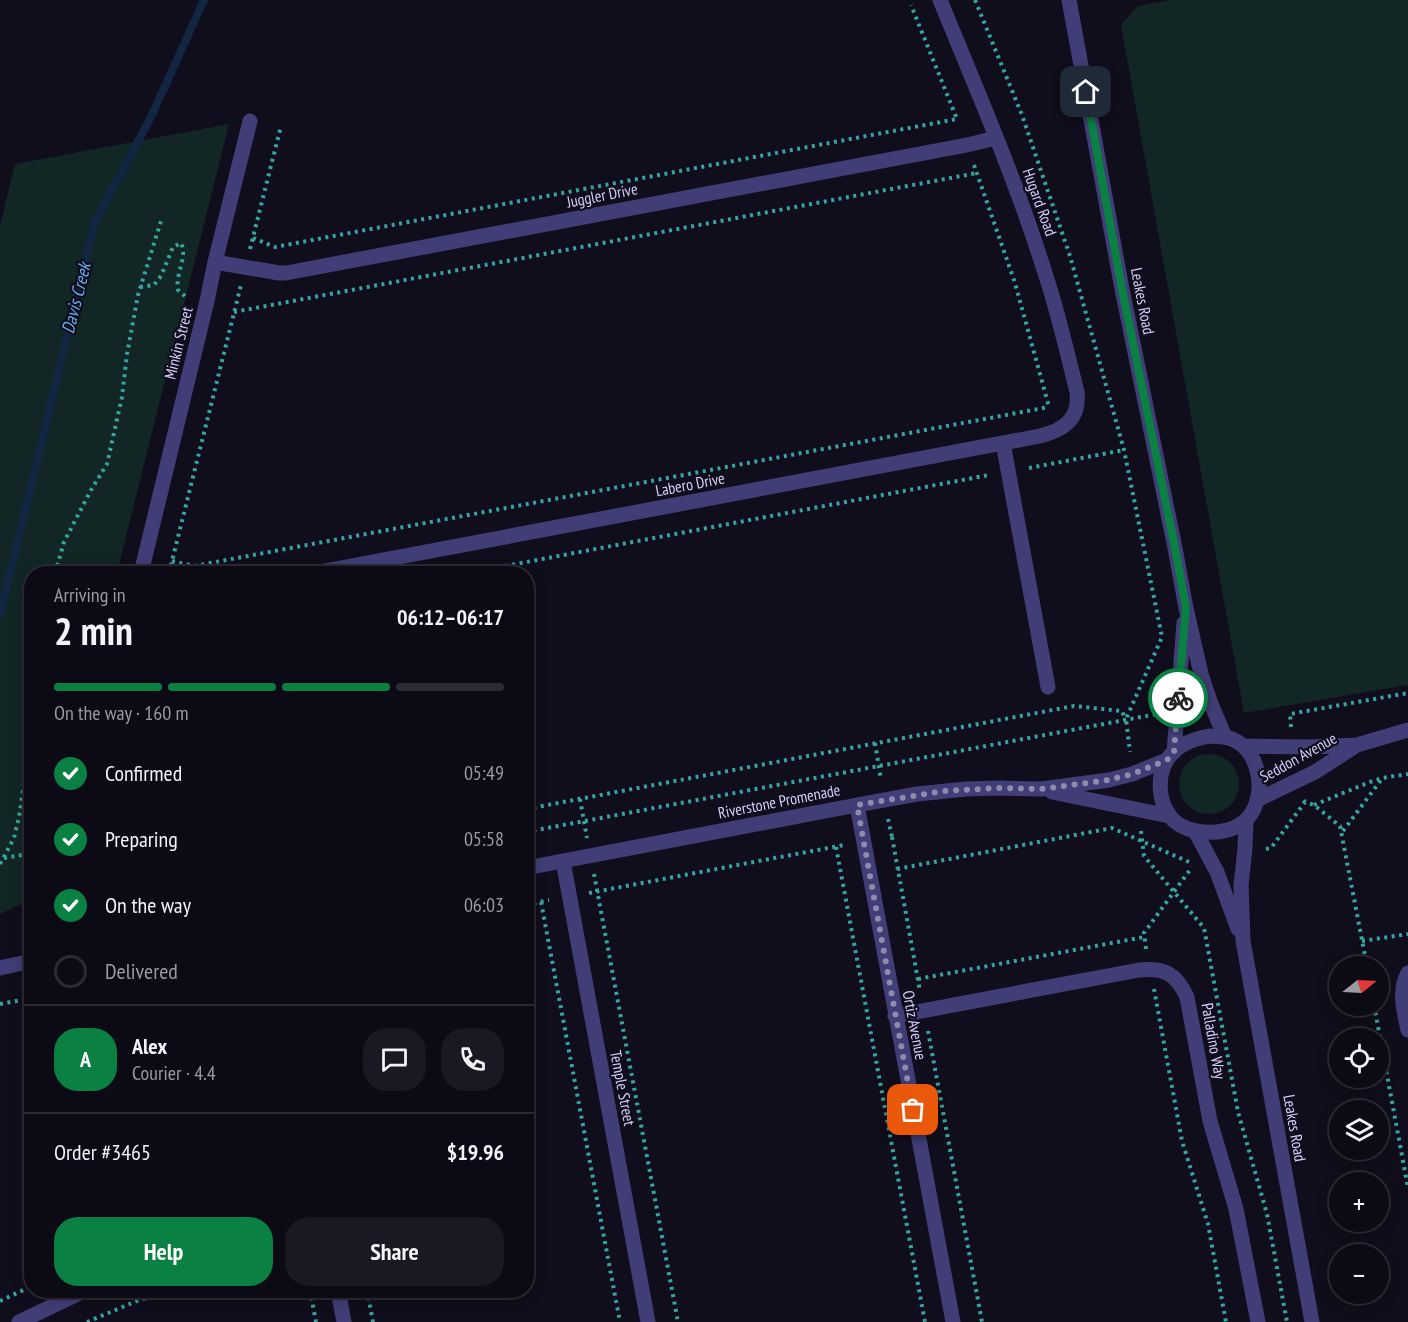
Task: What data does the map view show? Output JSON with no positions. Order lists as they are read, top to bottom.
{
  "streets": {
    "street": [
      "Juggler Drive",
      "Hugard Road",
      "Leakes Road",
      "Minkin Street",
      "Labero Drive",
      "Seddon Avenue",
      "Riverstone Promenade",
      "Ortiz Avenue",
      "Palladino Way",
      "Temple Street"
    ]
  },
  "crossings": [
    ["Juggler Drive", "Hugard Road"],
    ["Juggler Drive", "Minkin Street"],
    ["Hugard Road", "Labero Drive"],
    ["Leakes Road", "Seddon Avenue"],
    ["Leakes Road", "Riverstone Promenade"],
    ["Seddon Avenue", "Riverstone Promenade"],
    ["Riverstone Promenade", "Ortiz Avenue"],
    ["Riverstone Promenade", "Temple Street"]
  ],
  "water": ["Davis Creek"],
  "north": "right",
  "page": {
    "heading": ["2 min", "Arriving in", "06:12–06:17"],
    "panel": [
      "Alex",
      "Courier · 4.4",
      "Order #3465",
      "$19.96"
    ],
    "bar": "On the way · 160 m",
    "list": [
      ["Confirmed", "05:49"],
      ["Preparing", "05:58"],
      ["On the way", "06:03"],
      "Delivered"
    ],
    "map_buttons": ["+", "−"],
    "round": "A",
    "buttons": ["Help", "Share"]
  }
}
